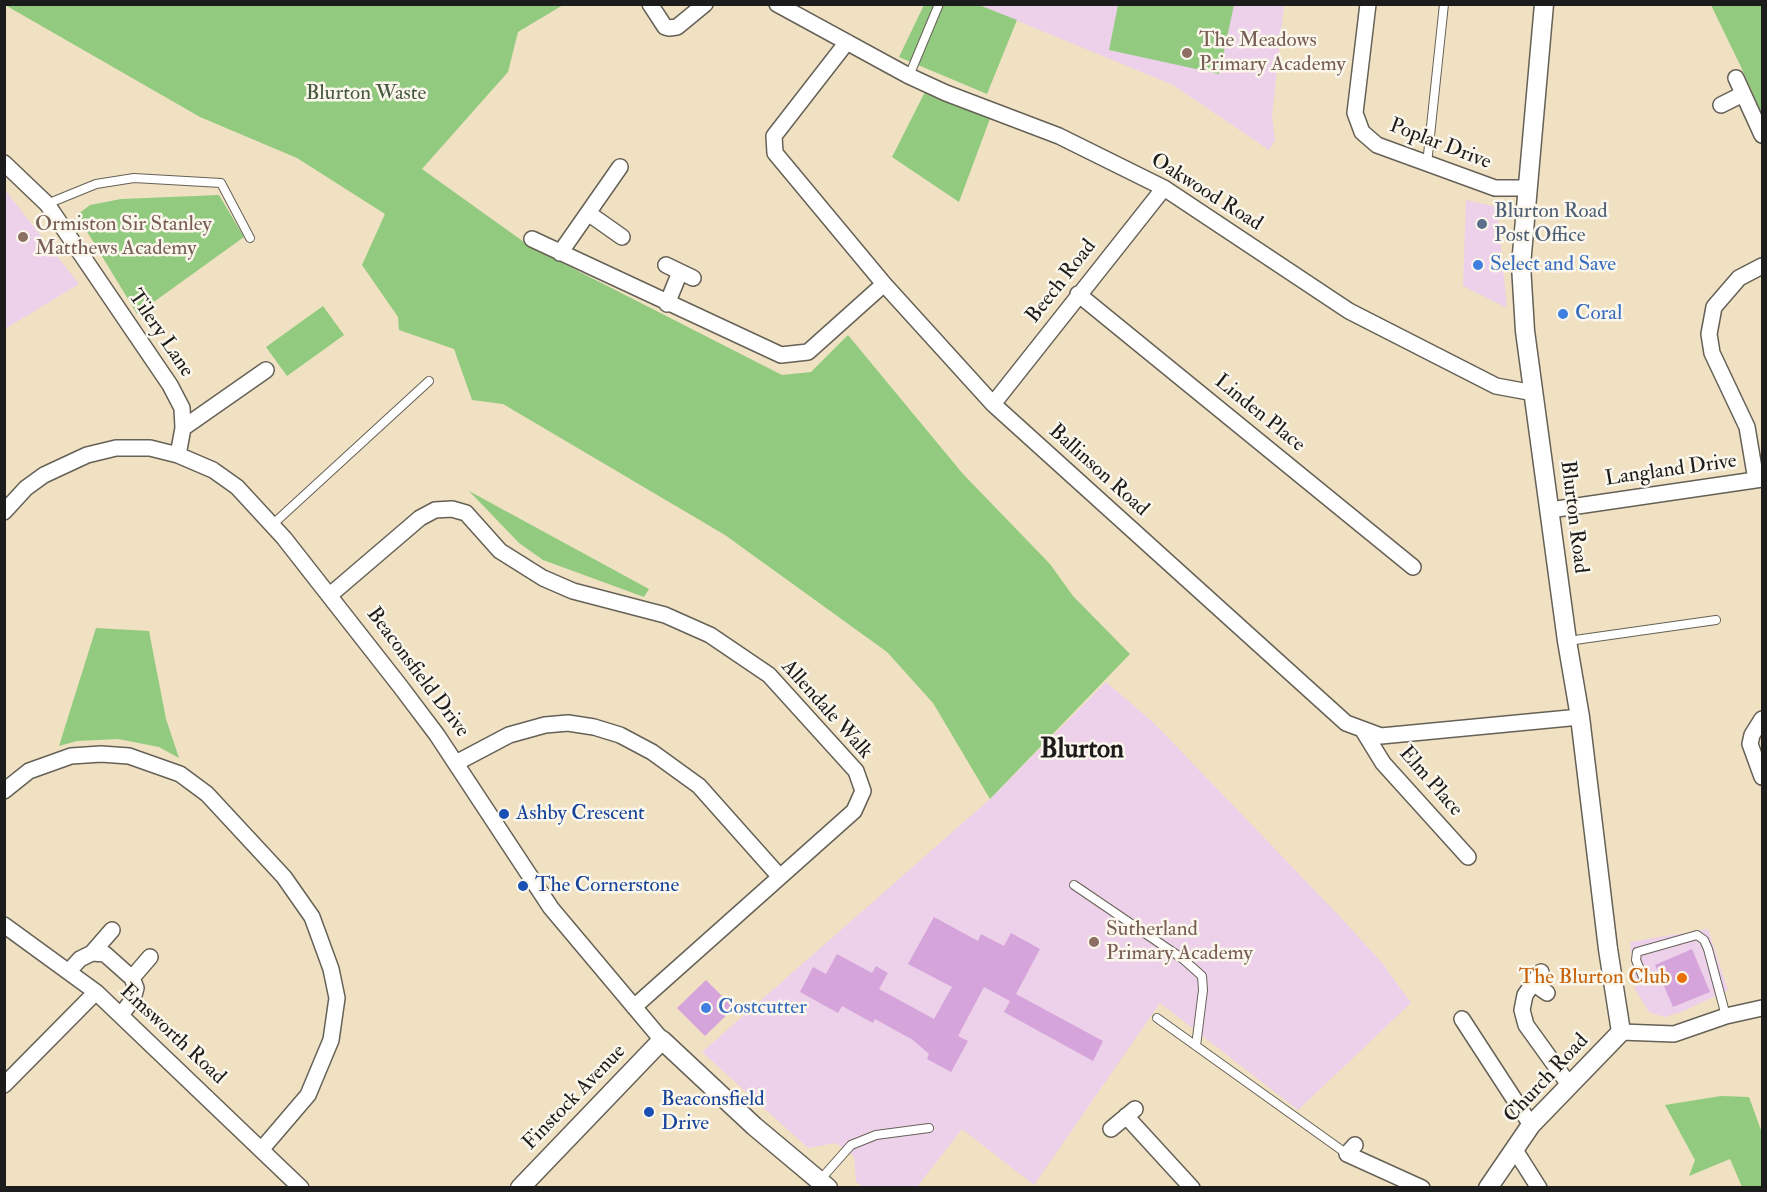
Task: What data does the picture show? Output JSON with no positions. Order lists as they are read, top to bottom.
{
  "streets": {
    "street": [
      "Poplar Drive",
      "Oakwood Road",
      "Beech Road",
      "Tilery Lane",
      "Linden Place",
      "Ballinson Road",
      "Langland Drive",
      "Blurton Road",
      "Beaconsfield Drive",
      "Allendale Walk",
      "Elm Place",
      "Emsworth Road",
      "Church Road",
      "Finstock Avenue"
    ]
  },
  "crossings": [
    ["Poplar Drive", "Blurton Road"],
    ["Oakwood Road", "Beech Road"],
    ["Oakwood Road", "Ballinson Road"],
    ["Oakwood Road", "Blurton Road"],
    ["Beech Road", "Linden Place"],
    ["Beech Road", "Ballinson Road"],
    ["Tilery Lane", "Beaconsfield Drive"],
    ["Ballinson Road", "Blurton Road"],
    ["Ballinson Road", "Elm Place"],
    ["Langland Drive", "Blurton Road"],
    ["Blurton Road", "Church Road"],
    ["Beaconsfield Drive", "Allendale Walk"],
    ["Beaconsfield Drive", "Finstock Avenue"]
  ],
  "districts": ["Blurton"],
  "parks": ["Blurton Waste"],
  "places": [
    "The Meadows Primary Academy",
    "Blurton Road Post Office",
    "Ormiston Sir Stanley Matthews Academy",
    "Select and Save",
    "Coral",
    "Ashby Crescent",
    "The Cornerstone",
    "Sutherland Primary Academy",
    "The Blurton Club",
    "Costcutter",
    "Beaconsfield Drive"
  ]
}
